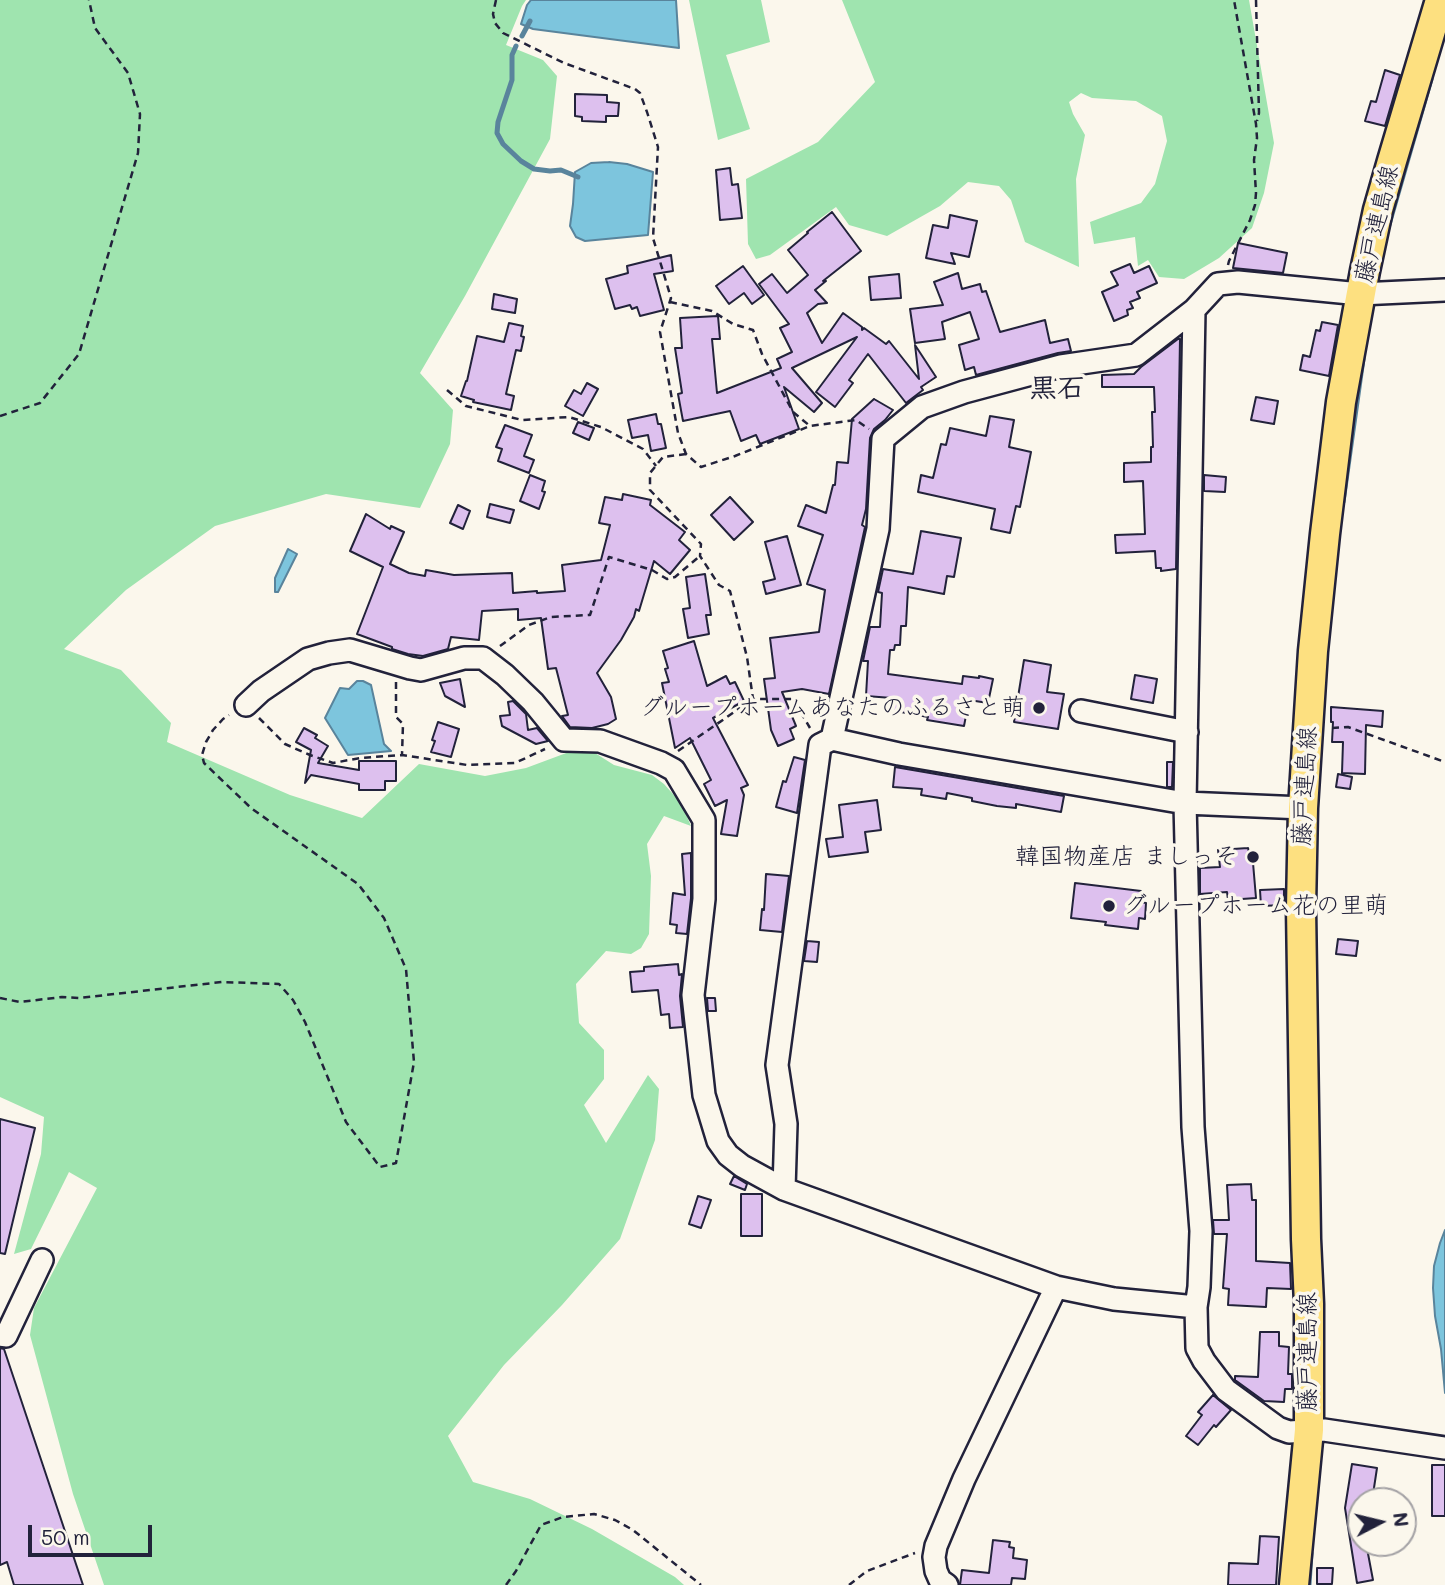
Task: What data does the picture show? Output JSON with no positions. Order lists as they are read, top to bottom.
{
  "streets": {
    "main road": ["藤戸連島線"]
  },
  "districts": ["黒石"],
  "places": ["グループホームあなたのふるさと萌", "韓国物産店 ましっそ", "グループホーム花の里萌"],
  "scale_bar": "50 m",
  "north": "right"
}
